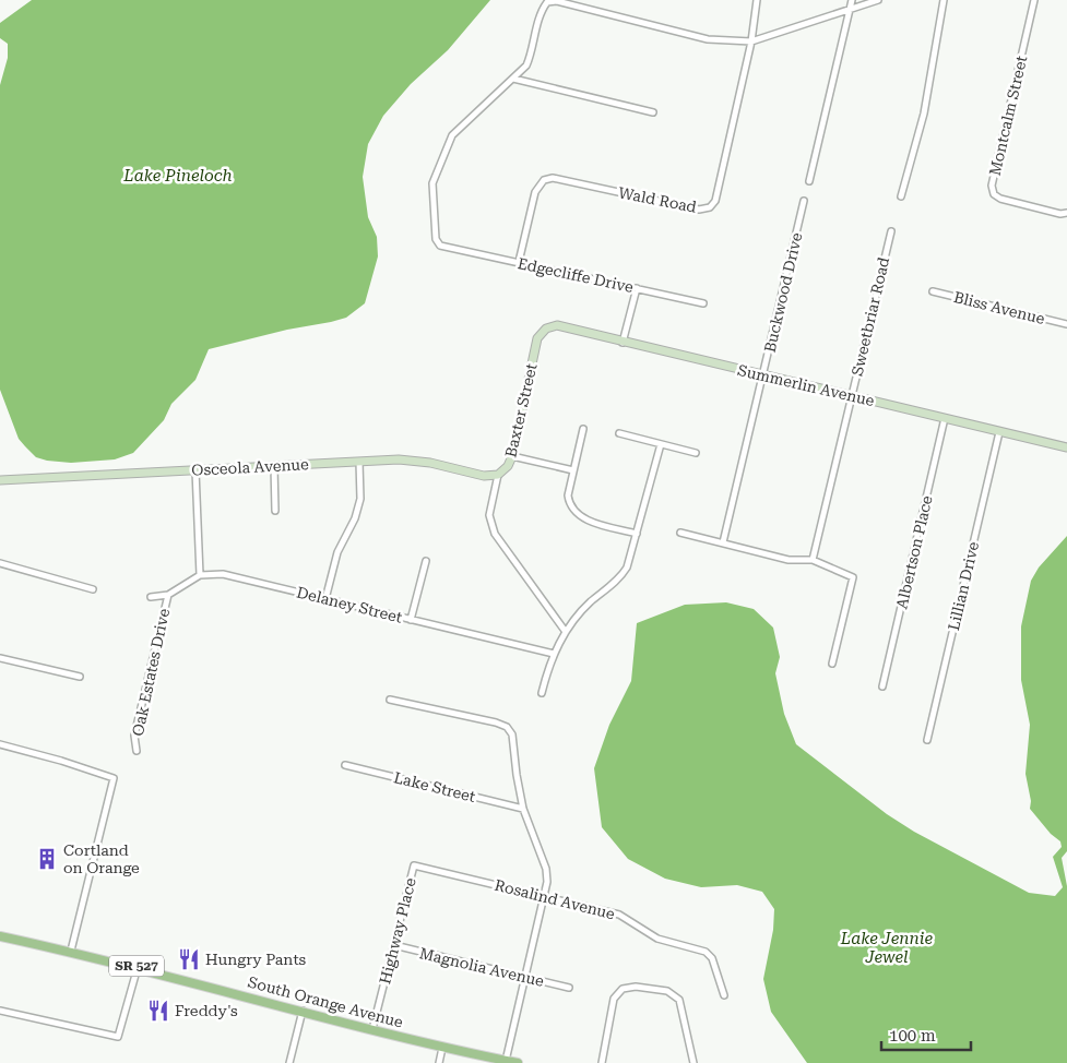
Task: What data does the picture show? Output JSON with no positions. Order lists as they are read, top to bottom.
{
  "streets": {
    "main road": ["SR 527", "South Orange Avenue"],
    "street": [
      "Montcalm Street",
      "Wald Road",
      "Edgecliffe Drive",
      "Buckwood Drive",
      "Bliss Avenue",
      "Sweetbriar Road",
      "Summerlin Avenue",
      "Baxter Street",
      "Osceola Avenue",
      "Albertson Place",
      "Lillian Drive",
      "Delaney Street",
      "Oak Estates Drive",
      "Lake Street",
      "Rosalind Avenue",
      "Highway Place",
      "Magnolia Avenue"
    ]
  },
  "crossings": [
    ["Wald Road", "Edgecliffe Drive"],
    ["Buckwood Drive", "Summerlin Avenue"],
    ["Sweetbriar Road", "Summerlin Avenue"],
    ["Summerlin Avenue", "Baxter Street"],
    ["Summerlin Avenue", "Albertson Place"],
    ["Summerlin Avenue", "Lillian Drive"],
    ["Baxter Street", "Osceola Avenue"],
    ["Rosalind Avenue", "Highway Place"],
    ["Highway Place", "Magnolia Avenue"],
    ["Highway Place", "South Orange Avenue"]
  ],
  "water": ["Lake Pineloch", "Lake Jennie Jewel"],
  "places": {
    "building": ["Cortland on Orange"],
    "restaurant": ["Hungry Pants", "Freddy's"]
  },
  "scale_bar": "100 m"
}
